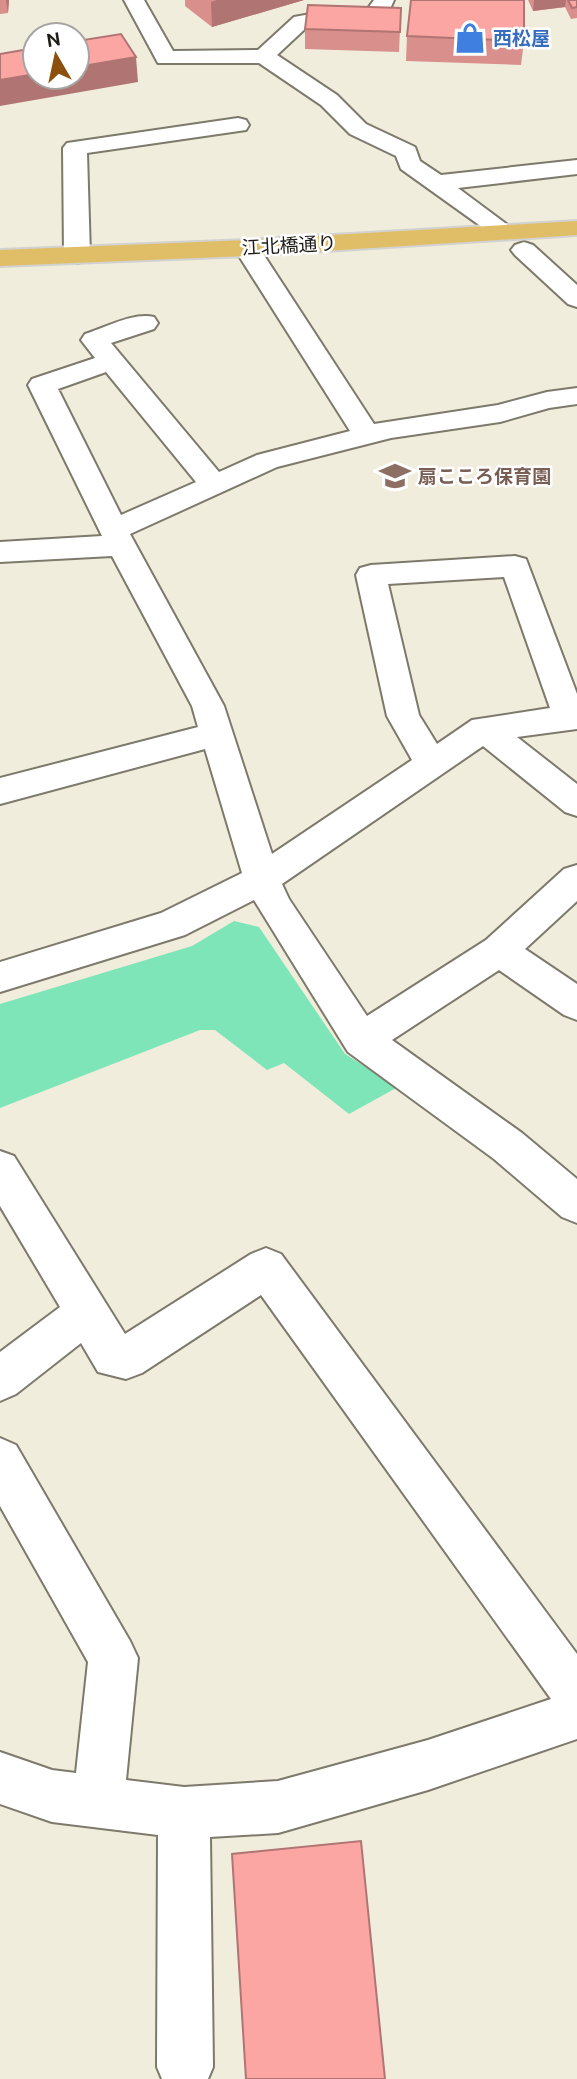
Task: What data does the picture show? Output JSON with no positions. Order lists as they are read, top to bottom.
{
  "streets": {
    "main road": ["江北橋通り"]
  },
  "places": {
    "shop": ["西松屋"],
    "school or university": ["扇こころ保育園"]
  },
  "north": "top"
}
